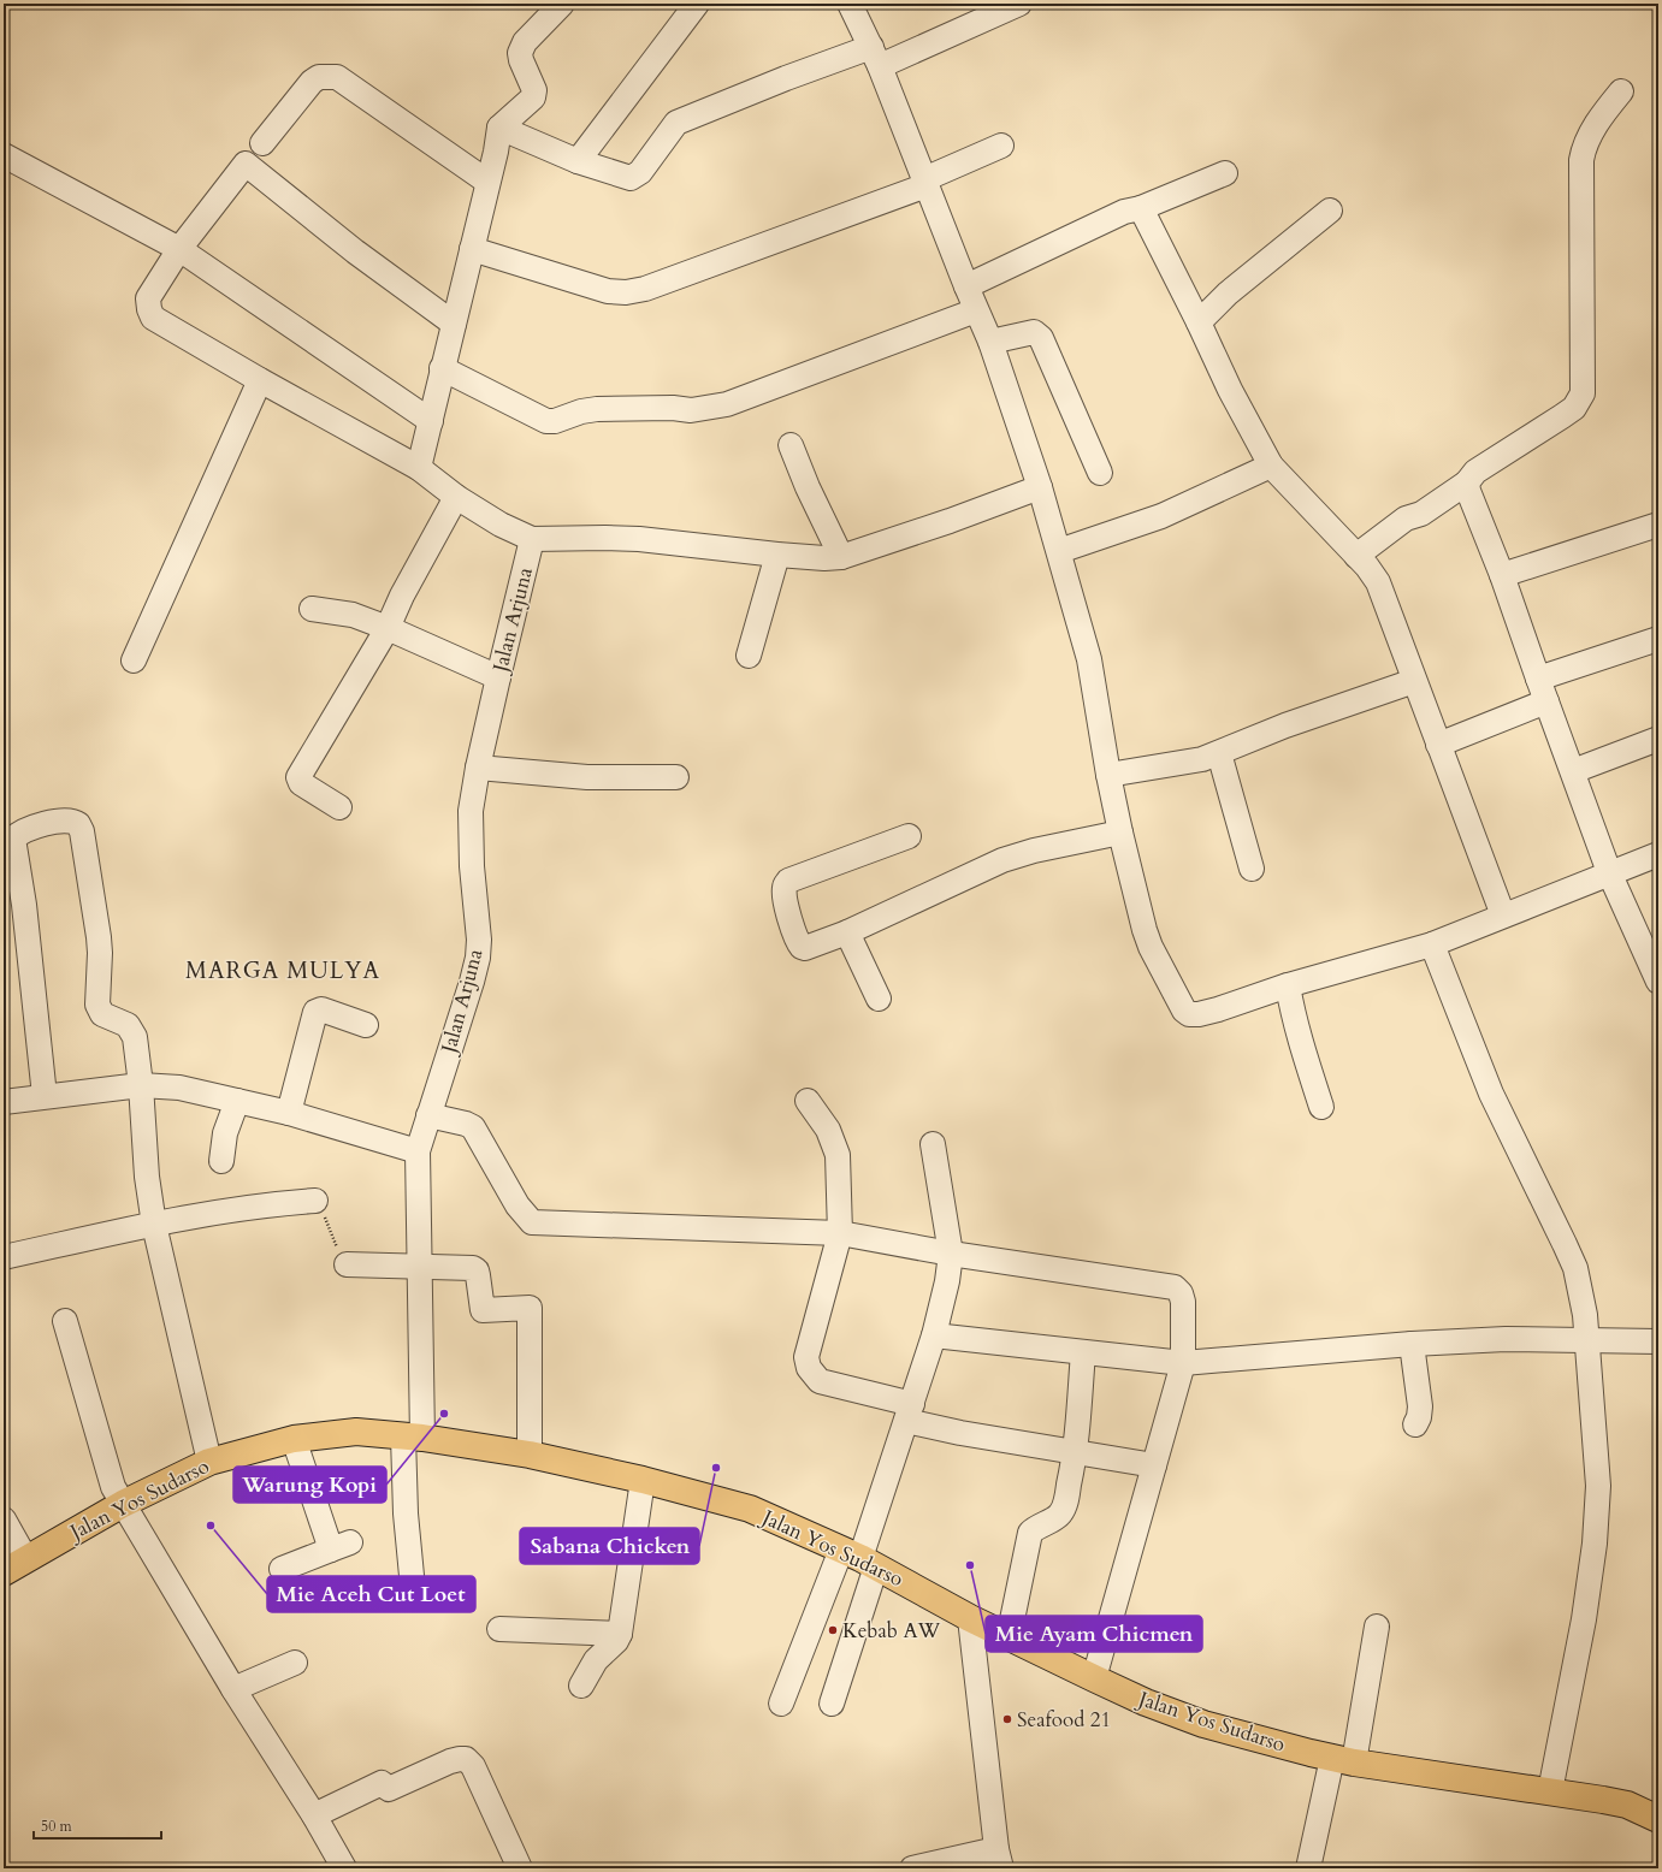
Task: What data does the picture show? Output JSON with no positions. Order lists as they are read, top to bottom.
{
  "streets": {
    "highway": ["Jalan Yos Sudarso"],
    "street": ["Jalan Arjuna"]
  },
  "crossings": [
    ["Jalan Arjuna", "Jalan Yos Sudarso"]
  ],
  "districts": ["MARGA MULYA"],
  "places": [
    "Warung Kopi",
    "Sabana Chicken",
    "Mie Aceh Cut Loet",
    "Mie Ayam Chicmen",
    "Kebab AW",
    "Seafood 21"
  ],
  "scale_bar": "50 m"
}
